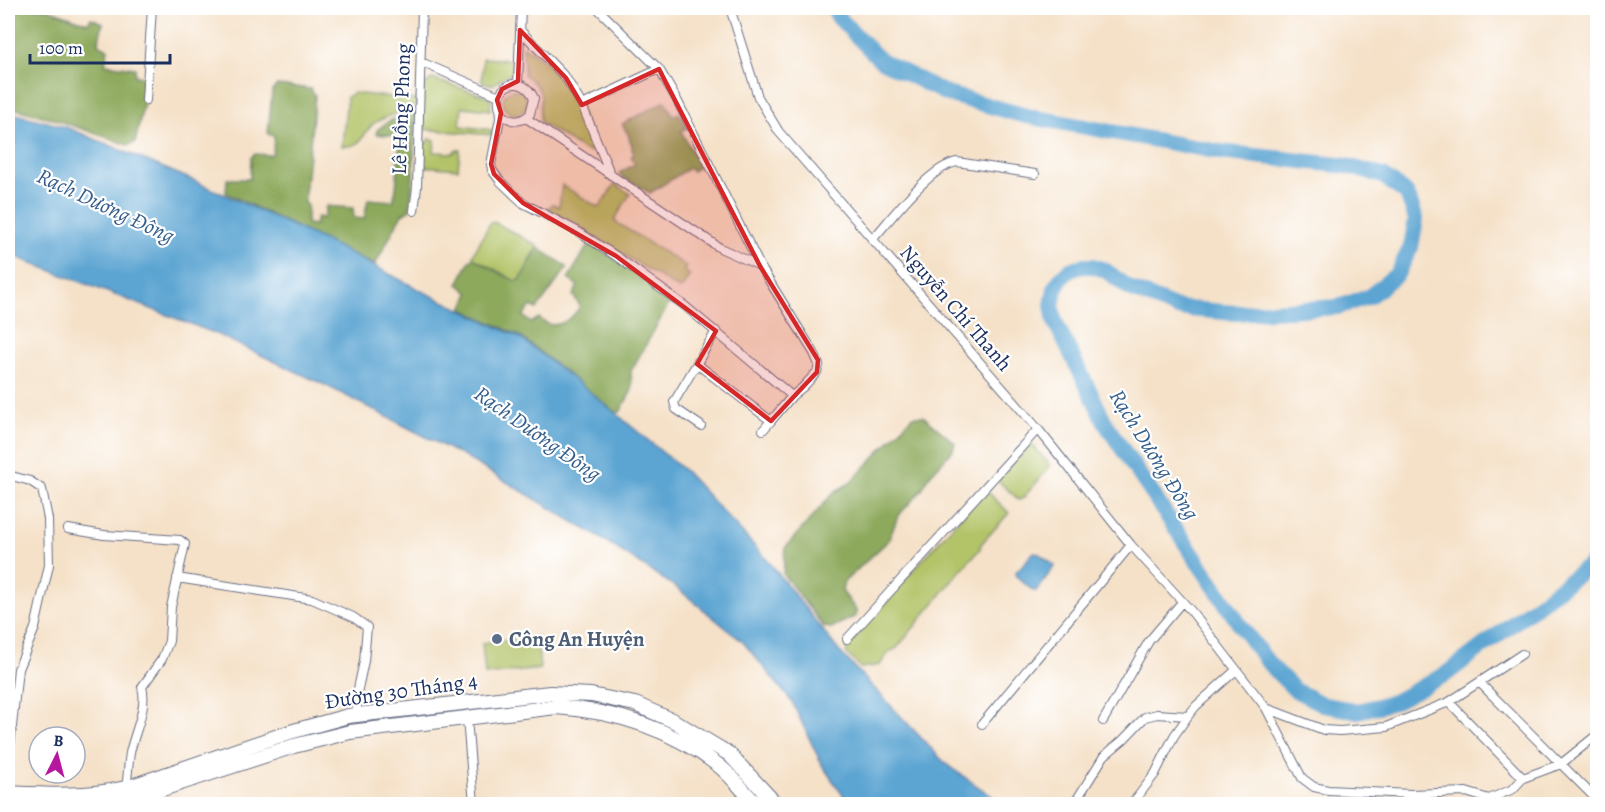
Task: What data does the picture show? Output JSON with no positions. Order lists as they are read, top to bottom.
{
  "streets": {
    "main road": ["Đường 30 Tháng 4"],
    "street": ["Lê Hồng Phong", "Nguyễn Chí Thanh"]
  },
  "water": ["Rạch Dương Đông"],
  "places": ["Công An Huyện"],
  "scale_bar": "100 m",
  "north": "top"
}
